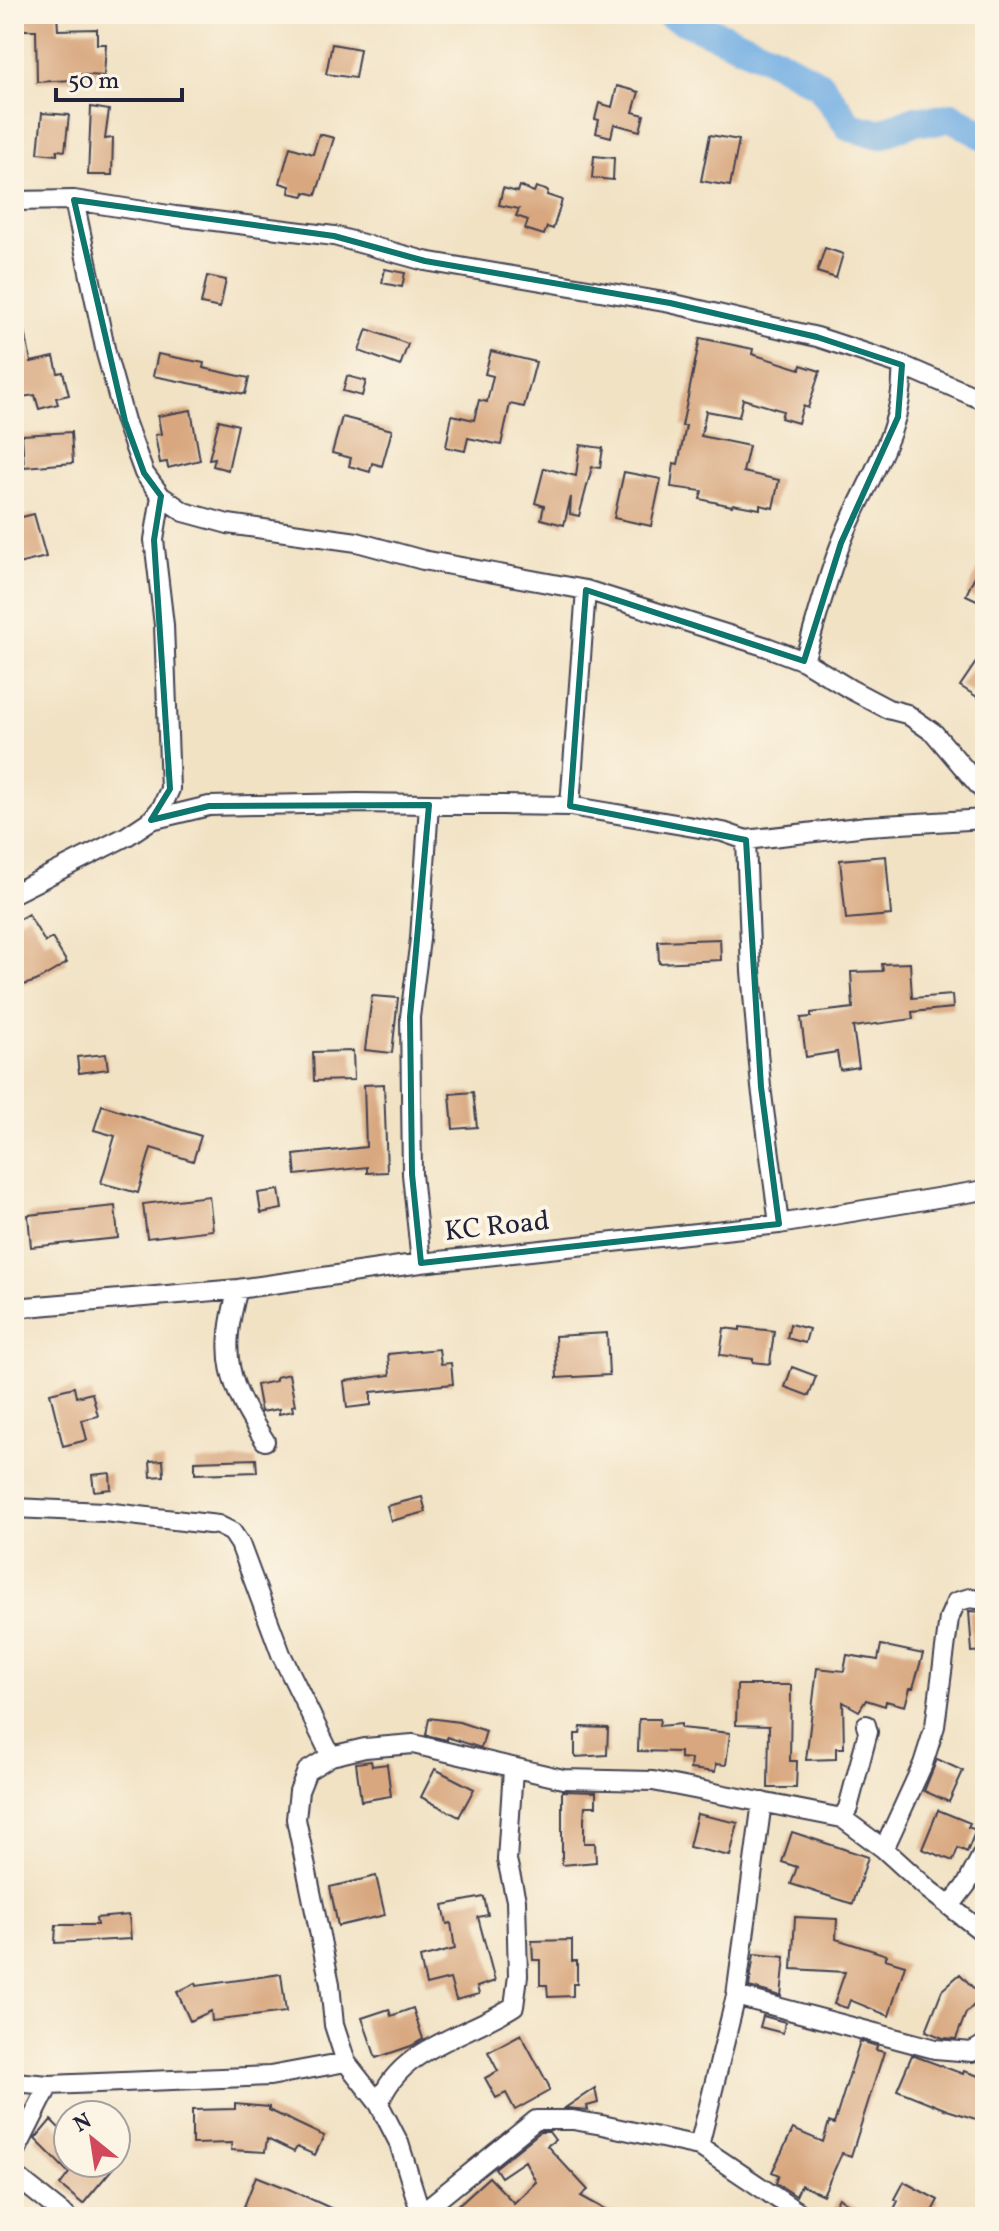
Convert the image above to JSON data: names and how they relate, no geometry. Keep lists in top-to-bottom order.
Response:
{
  "streets": {
    "street": ["KC Road"]
  },
  "scale_bar": "50 m",
  "north": "top left"
}
